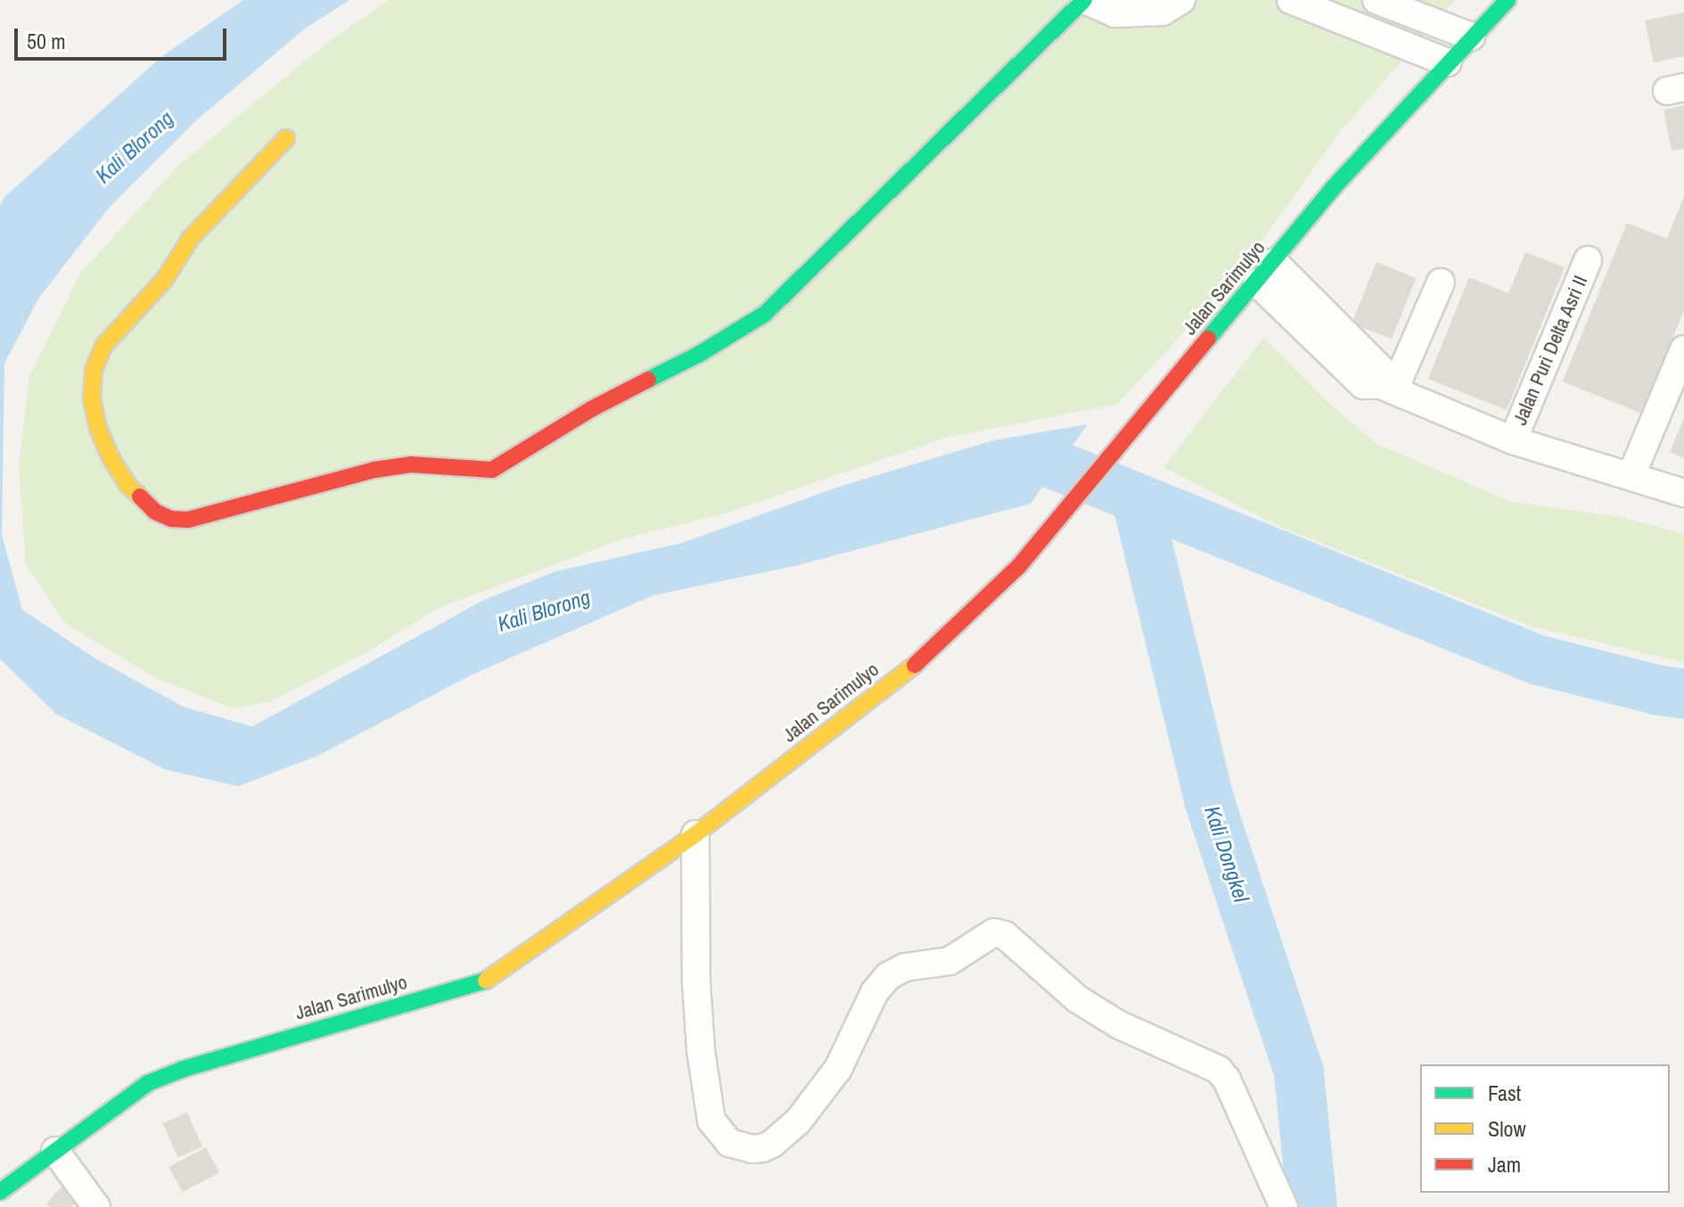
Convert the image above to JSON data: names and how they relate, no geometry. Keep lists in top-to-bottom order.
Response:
{
  "streets": {
    "street": ["Jalan Sarimulyo", "Jalan Puri Delta Asri II"]
  },
  "crossings": [
    ["Jalan Sarimulyo", "Jalan Puri Delta Asri II"]
  ],
  "water": ["Kali Blorong", "Kali Dongkel"],
  "legend": ["Fast", "Slow", "Jam"],
  "scale_bar": "50 m"
}
